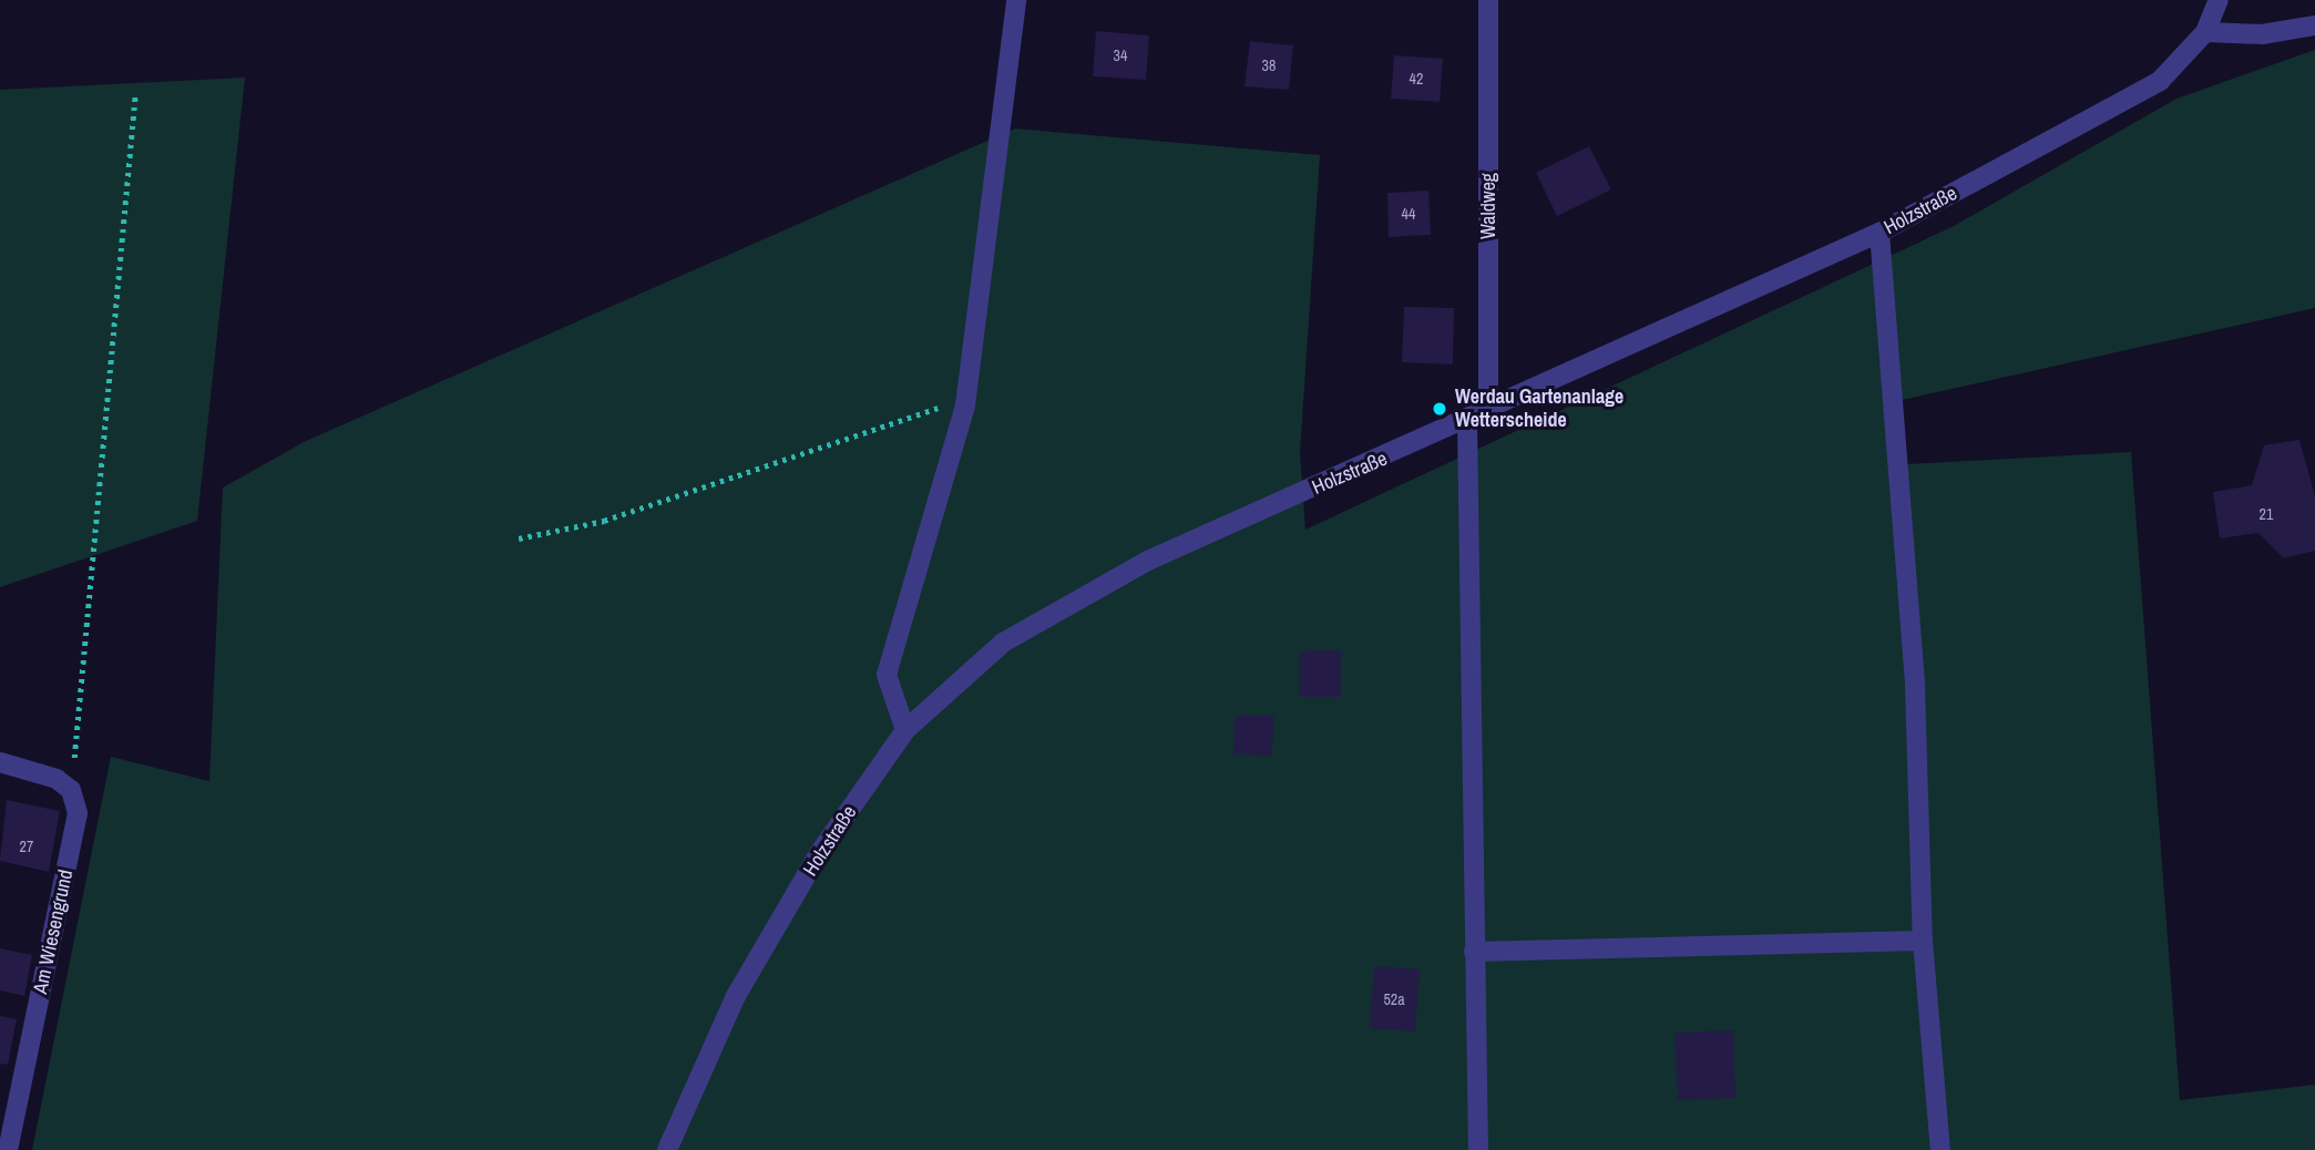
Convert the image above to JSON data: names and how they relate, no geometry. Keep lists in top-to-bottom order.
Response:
{
  "streets": {
    "street": ["Waldweg", "Holzstraße", "Am Wiesengrund"]
  },
  "crossings": [
    ["Waldweg", "Holzstraße"]
  ],
  "places": ["Werdau Gartenanlage Wetterscheide"],
  "house_numbers": [
    "34",
    "38",
    "42",
    "44",
    "21",
    "27",
    "52a"
  ]
}
